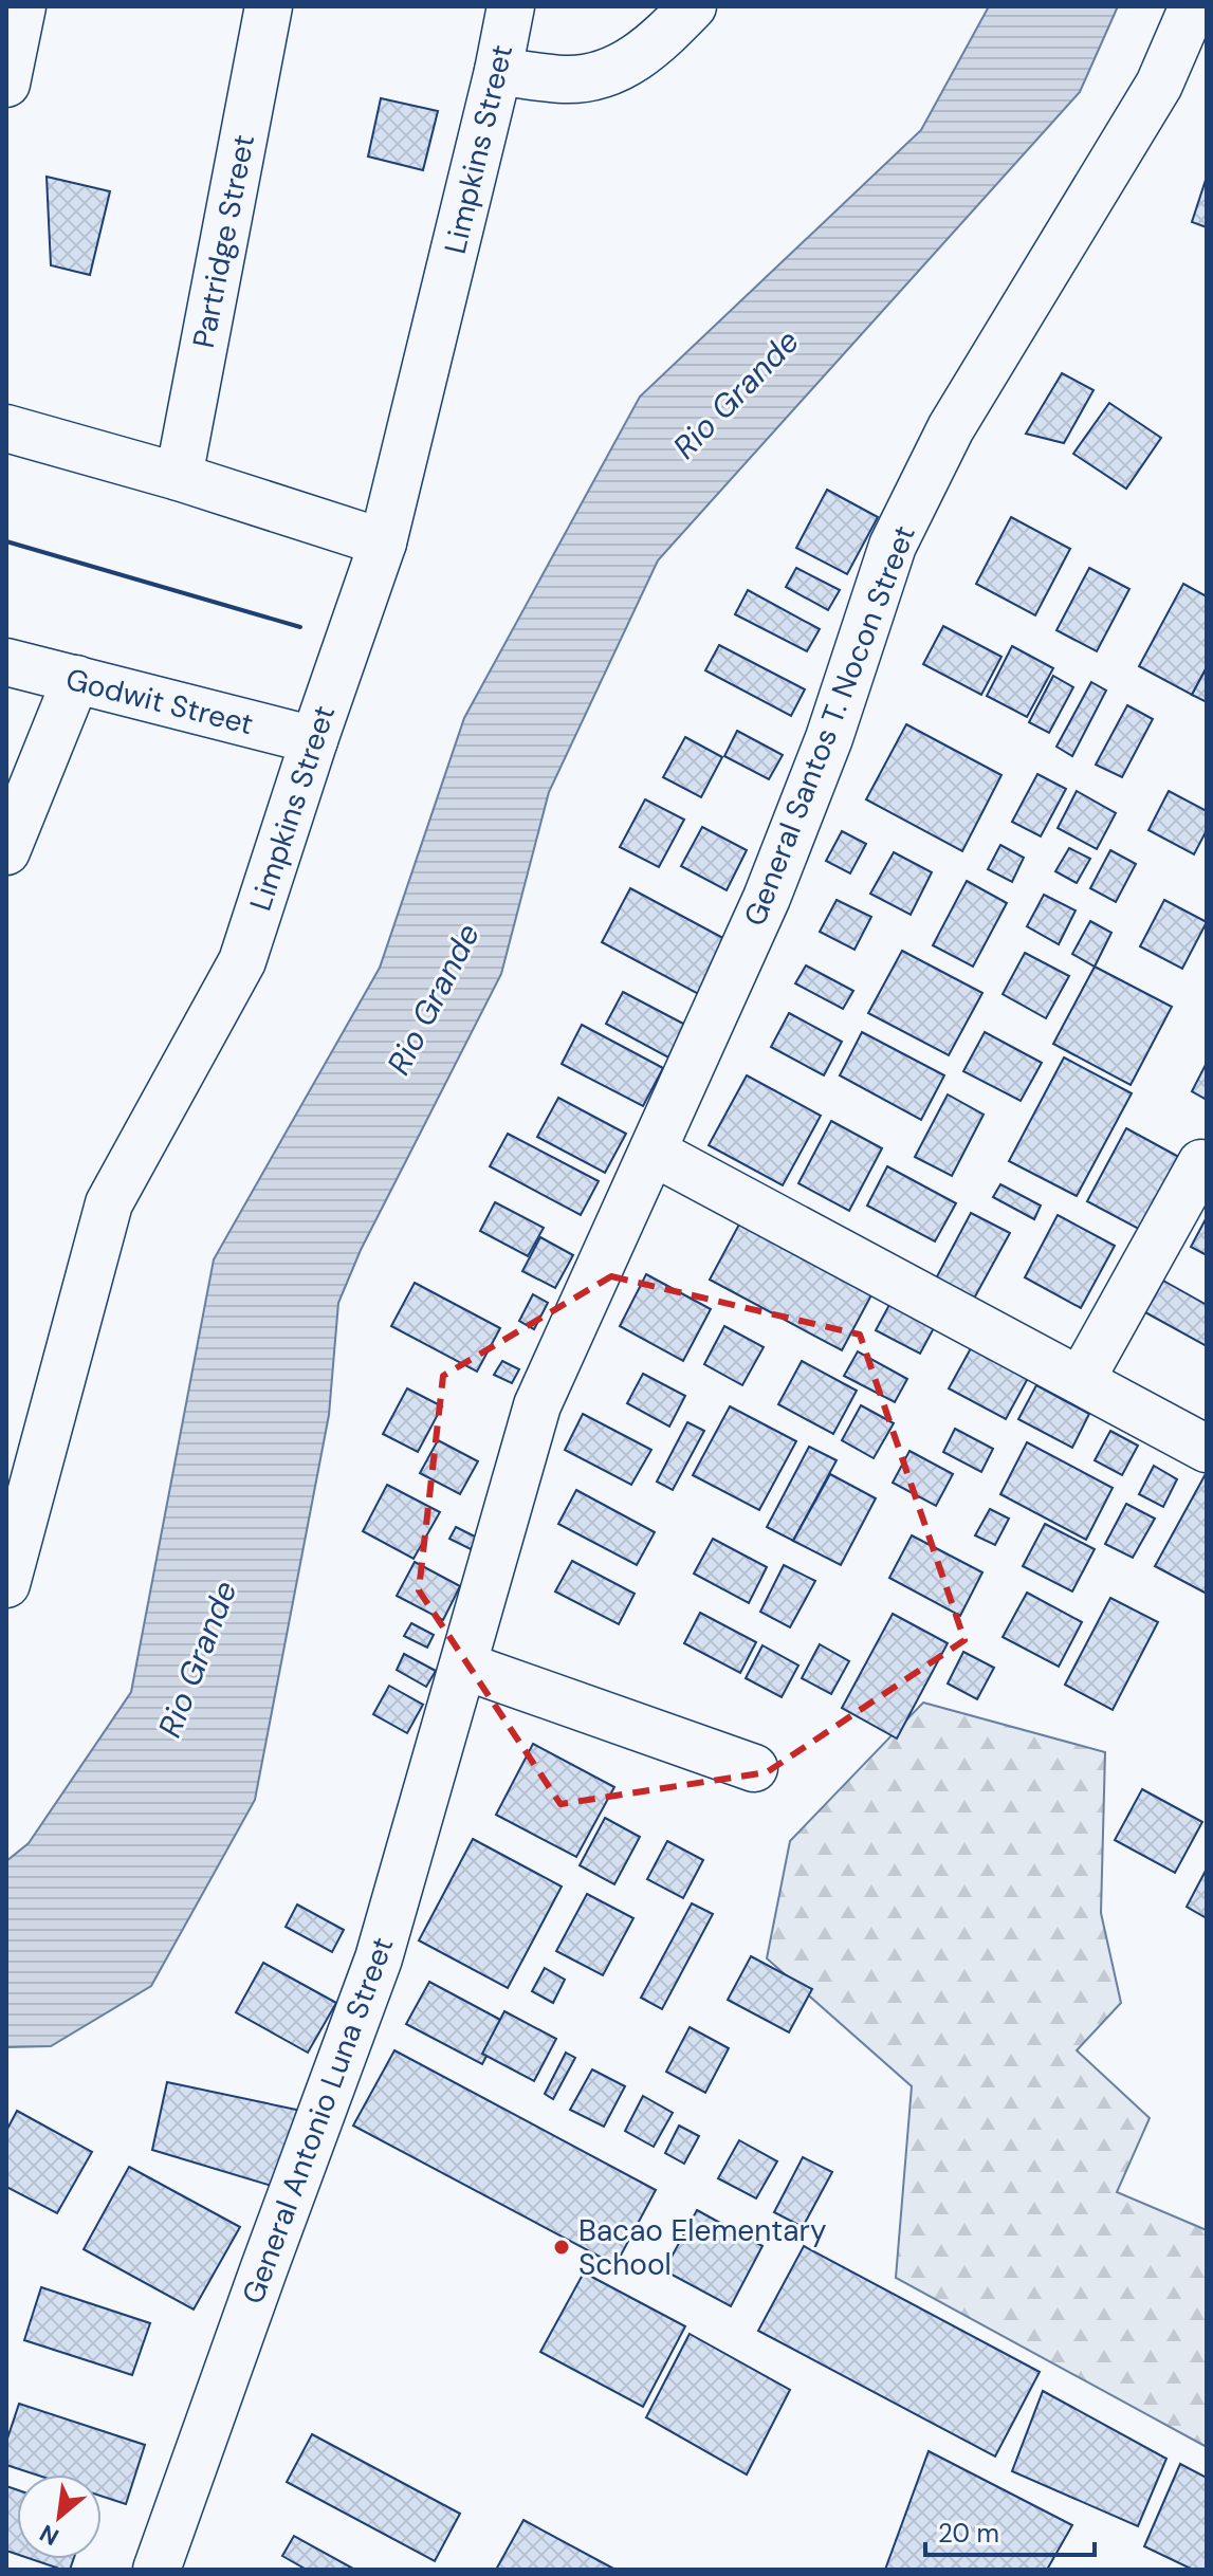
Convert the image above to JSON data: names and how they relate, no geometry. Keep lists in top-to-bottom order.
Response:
{
  "streets": {
    "street": [
      "Limpkins Street",
      "Partridge Street",
      "Godwit Street",
      "General Santos T. Nocon Street",
      "General Antonio Luna Street"
    ]
  },
  "crossings": [
    ["Limpkins Street", "Godwit Street"],
    ["General Santos T. Nocon Street", "General Antonio Luna Street"]
  ],
  "water": ["Rio Grande"],
  "places": ["Bacao Elementary School"],
  "scale_bar": "20 m",
  "north": "bottom left"
}
